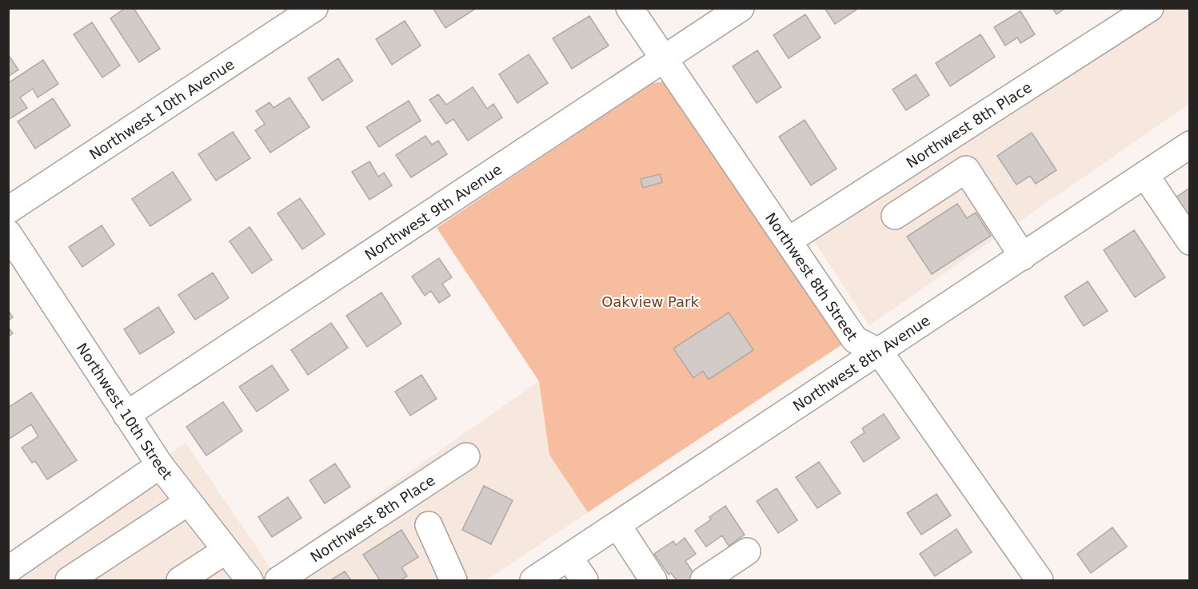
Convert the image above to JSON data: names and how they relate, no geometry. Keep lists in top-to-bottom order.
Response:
{
  "streets": {
    "street": [
      "Northwest 10th Avenue",
      "Northwest 8th Place",
      "Northwest 9th Avenue",
      "Northwest 8th Street",
      "Northwest 8th Avenue",
      "Northwest 10th Street"
    ]
  },
  "crossings": [
    ["Northwest 8th Place", "Northwest 8th Street"],
    ["Northwest 9th Avenue", "Northwest 8th Street"],
    ["Northwest 9th Avenue", "Northwest 10th Street"],
    ["Northwest 8th Street", "Northwest 8th Avenue"]
  ],
  "parks": ["Oakview Park"]
}
